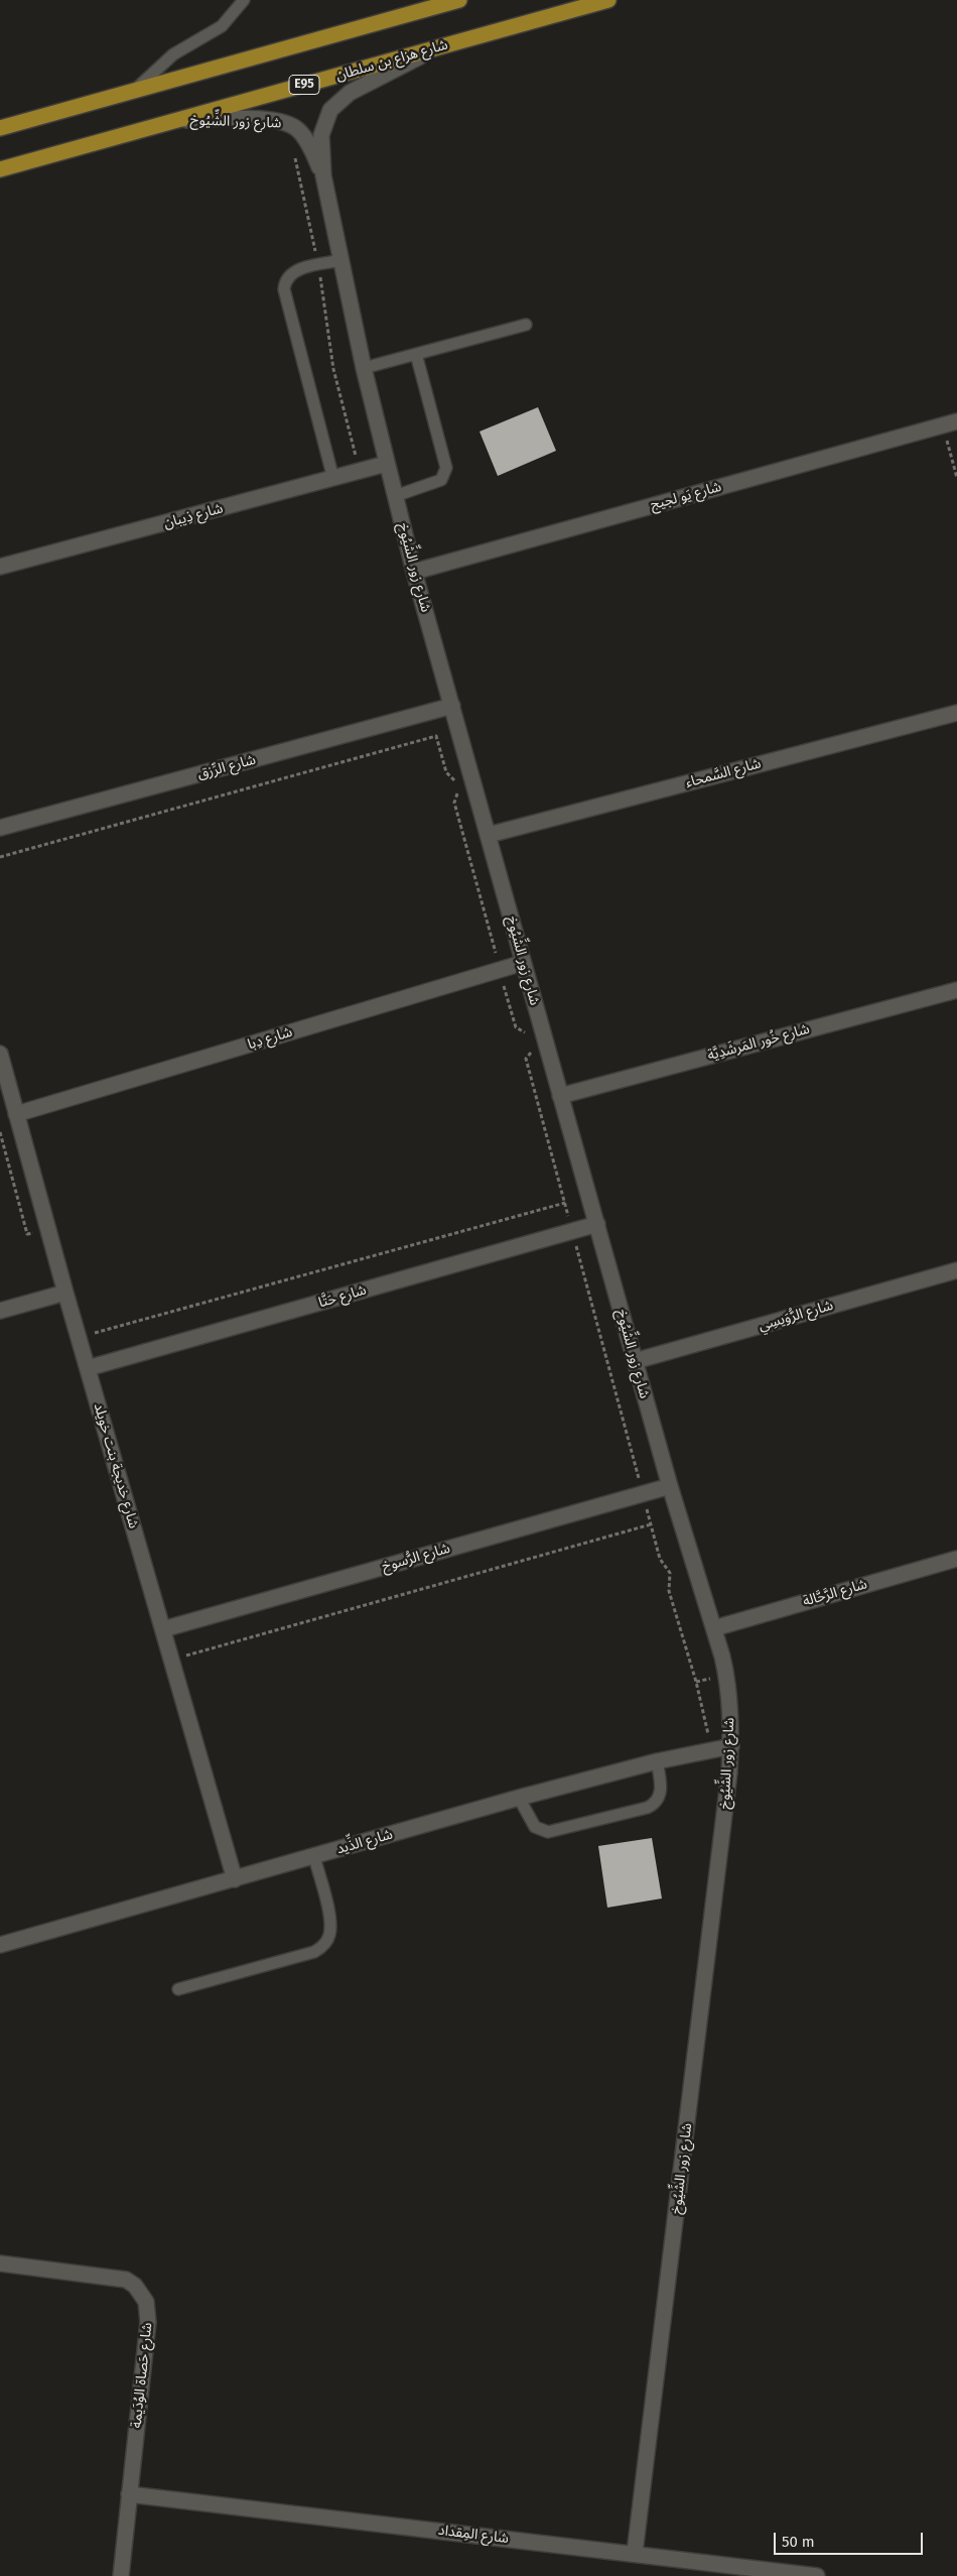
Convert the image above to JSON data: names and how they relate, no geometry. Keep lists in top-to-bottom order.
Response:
{
  "streets": {
    "main road": ["شارع هزاع بن سلطان", "E95"],
    "street": [
      "شارع زور الشِّيُوخ",
      "شارع يَو لجيج",
      "شارع ذِيبان",
      "شارع الرِّزق",
      "شارع السَّمحاء",
      "شارع دِبا",
      "شارع خُور المَرشَدِيَّة",
      "شارع حَتَّا",
      "شارع الرُّوَيسِي",
      "شارع خديجة بنت خويلد",
      "شارع الرُّسوخ",
      "شارع الرَّحَّالة",
      "شارع الذِّيد",
      "شارع حَصاة الوُدَيمة",
      "شارع المِقداد"
    ]
  },
  "crossings": [
    ["شارع هزاع بن سلطان", "شارع زور الشِّيُوخ"],
    ["شارع زور الشِّيُوخ", "شارع يَو لجيج"],
    ["شارع زور الشِّيُوخ", "شارع ذِيبان"],
    ["شارع زور الشِّيُوخ", "شارع الرِّزق"],
    ["شارع زور الشِّيُوخ", "شارع السَّمحاء"],
    ["شارع زور الشِّيُوخ", "شارع دِبا"],
    ["شارع زور الشِّيُوخ", "شارع خُور المَرشَدِيَّة"],
    ["شارع زور الشِّيُوخ", "شارع حَتَّا"],
    ["شارع زور الشِّيُوخ", "شارع الرُّوَيسِي"],
    ["شارع زور الشِّيُوخ", "شارع الرُّسوخ"],
    ["شارع زور الشِّيُوخ", "شارع الرَّحَّالة"],
    ["شارع زور الشِّيُوخ", "شارع الذِّيد"],
    ["شارع زور الشِّيُوخ", "شارع المِقداد"],
    ["شارع دِبا", "شارع خديجة بنت خويلد"],
    ["شارع حَتَّا", "شارع خديجة بنت خويلد"],
    ["شارع خديجة بنت خويلد", "شارع الرُّسوخ"],
    ["شارع خديجة بنت خويلد", "شارع الذِّيد"],
    ["شارع حَصاة الوُدَيمة", "شارع المِقداد"]
  ],
  "scale_bar": "50 m"
}
